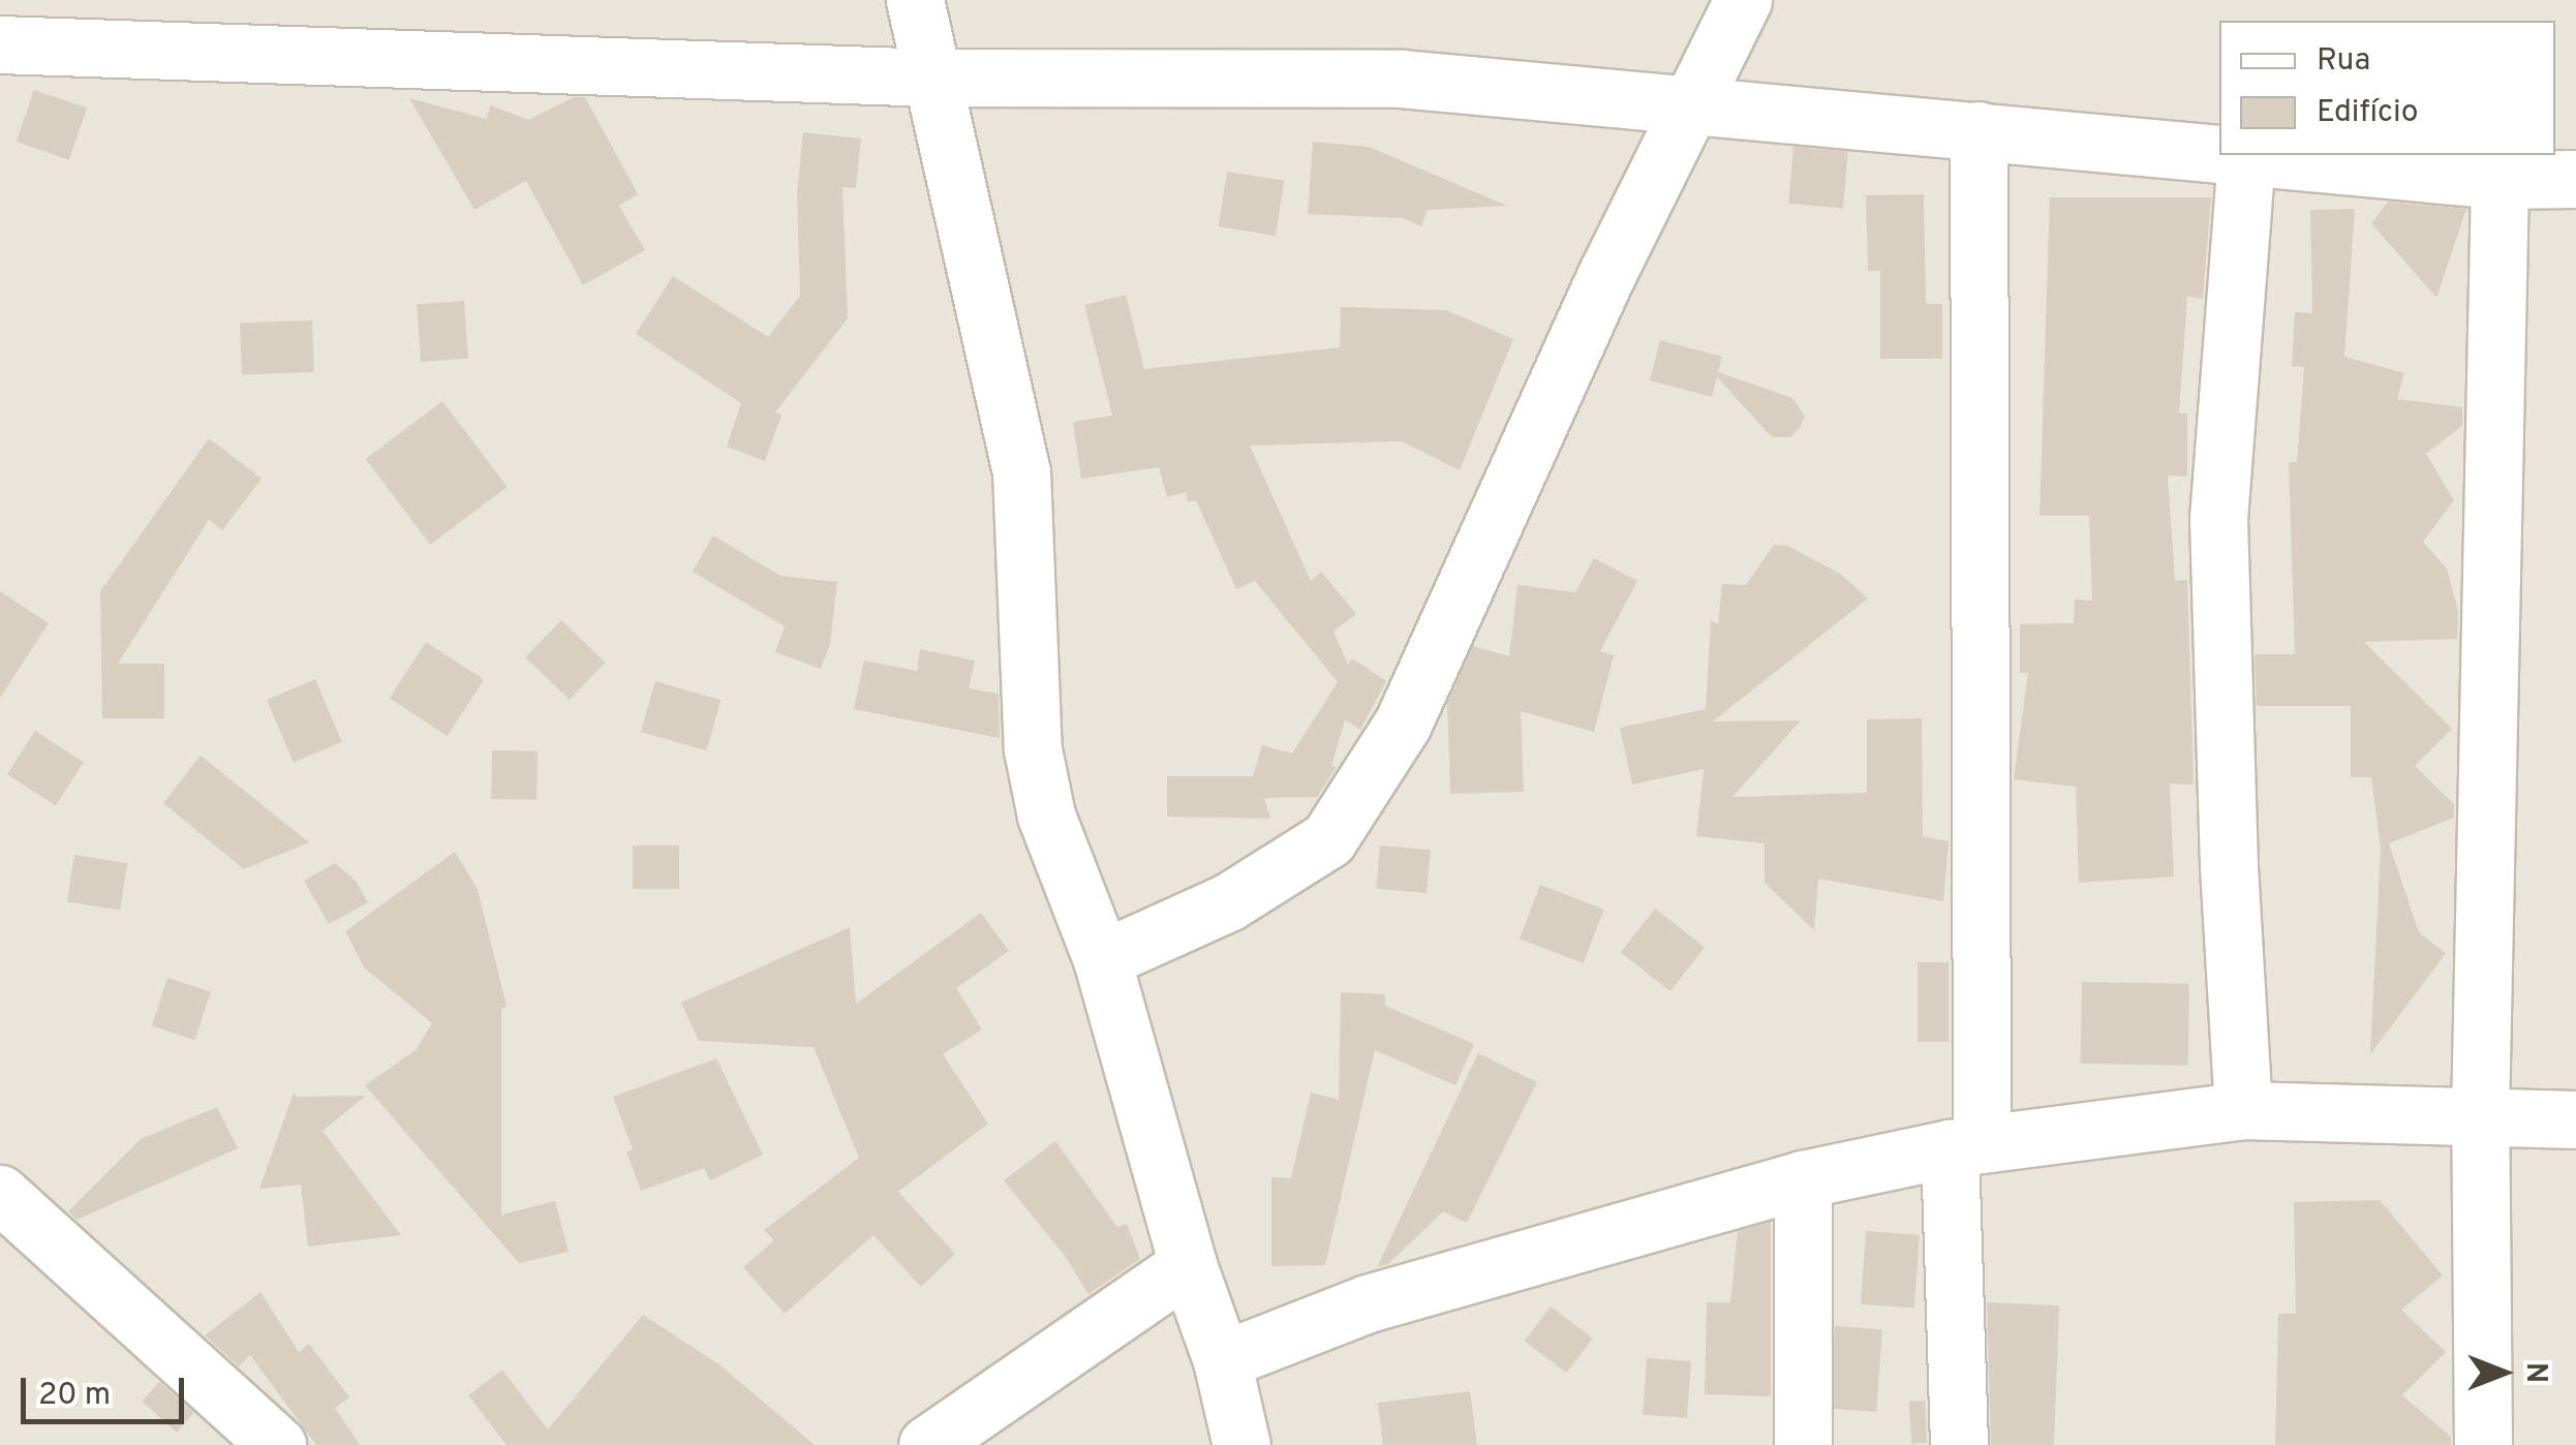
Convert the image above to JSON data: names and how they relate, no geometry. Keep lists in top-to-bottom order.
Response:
{
  "legend": ["Rua", "Edifício"],
  "scale_bar": "20 m",
  "north": "right"
}
